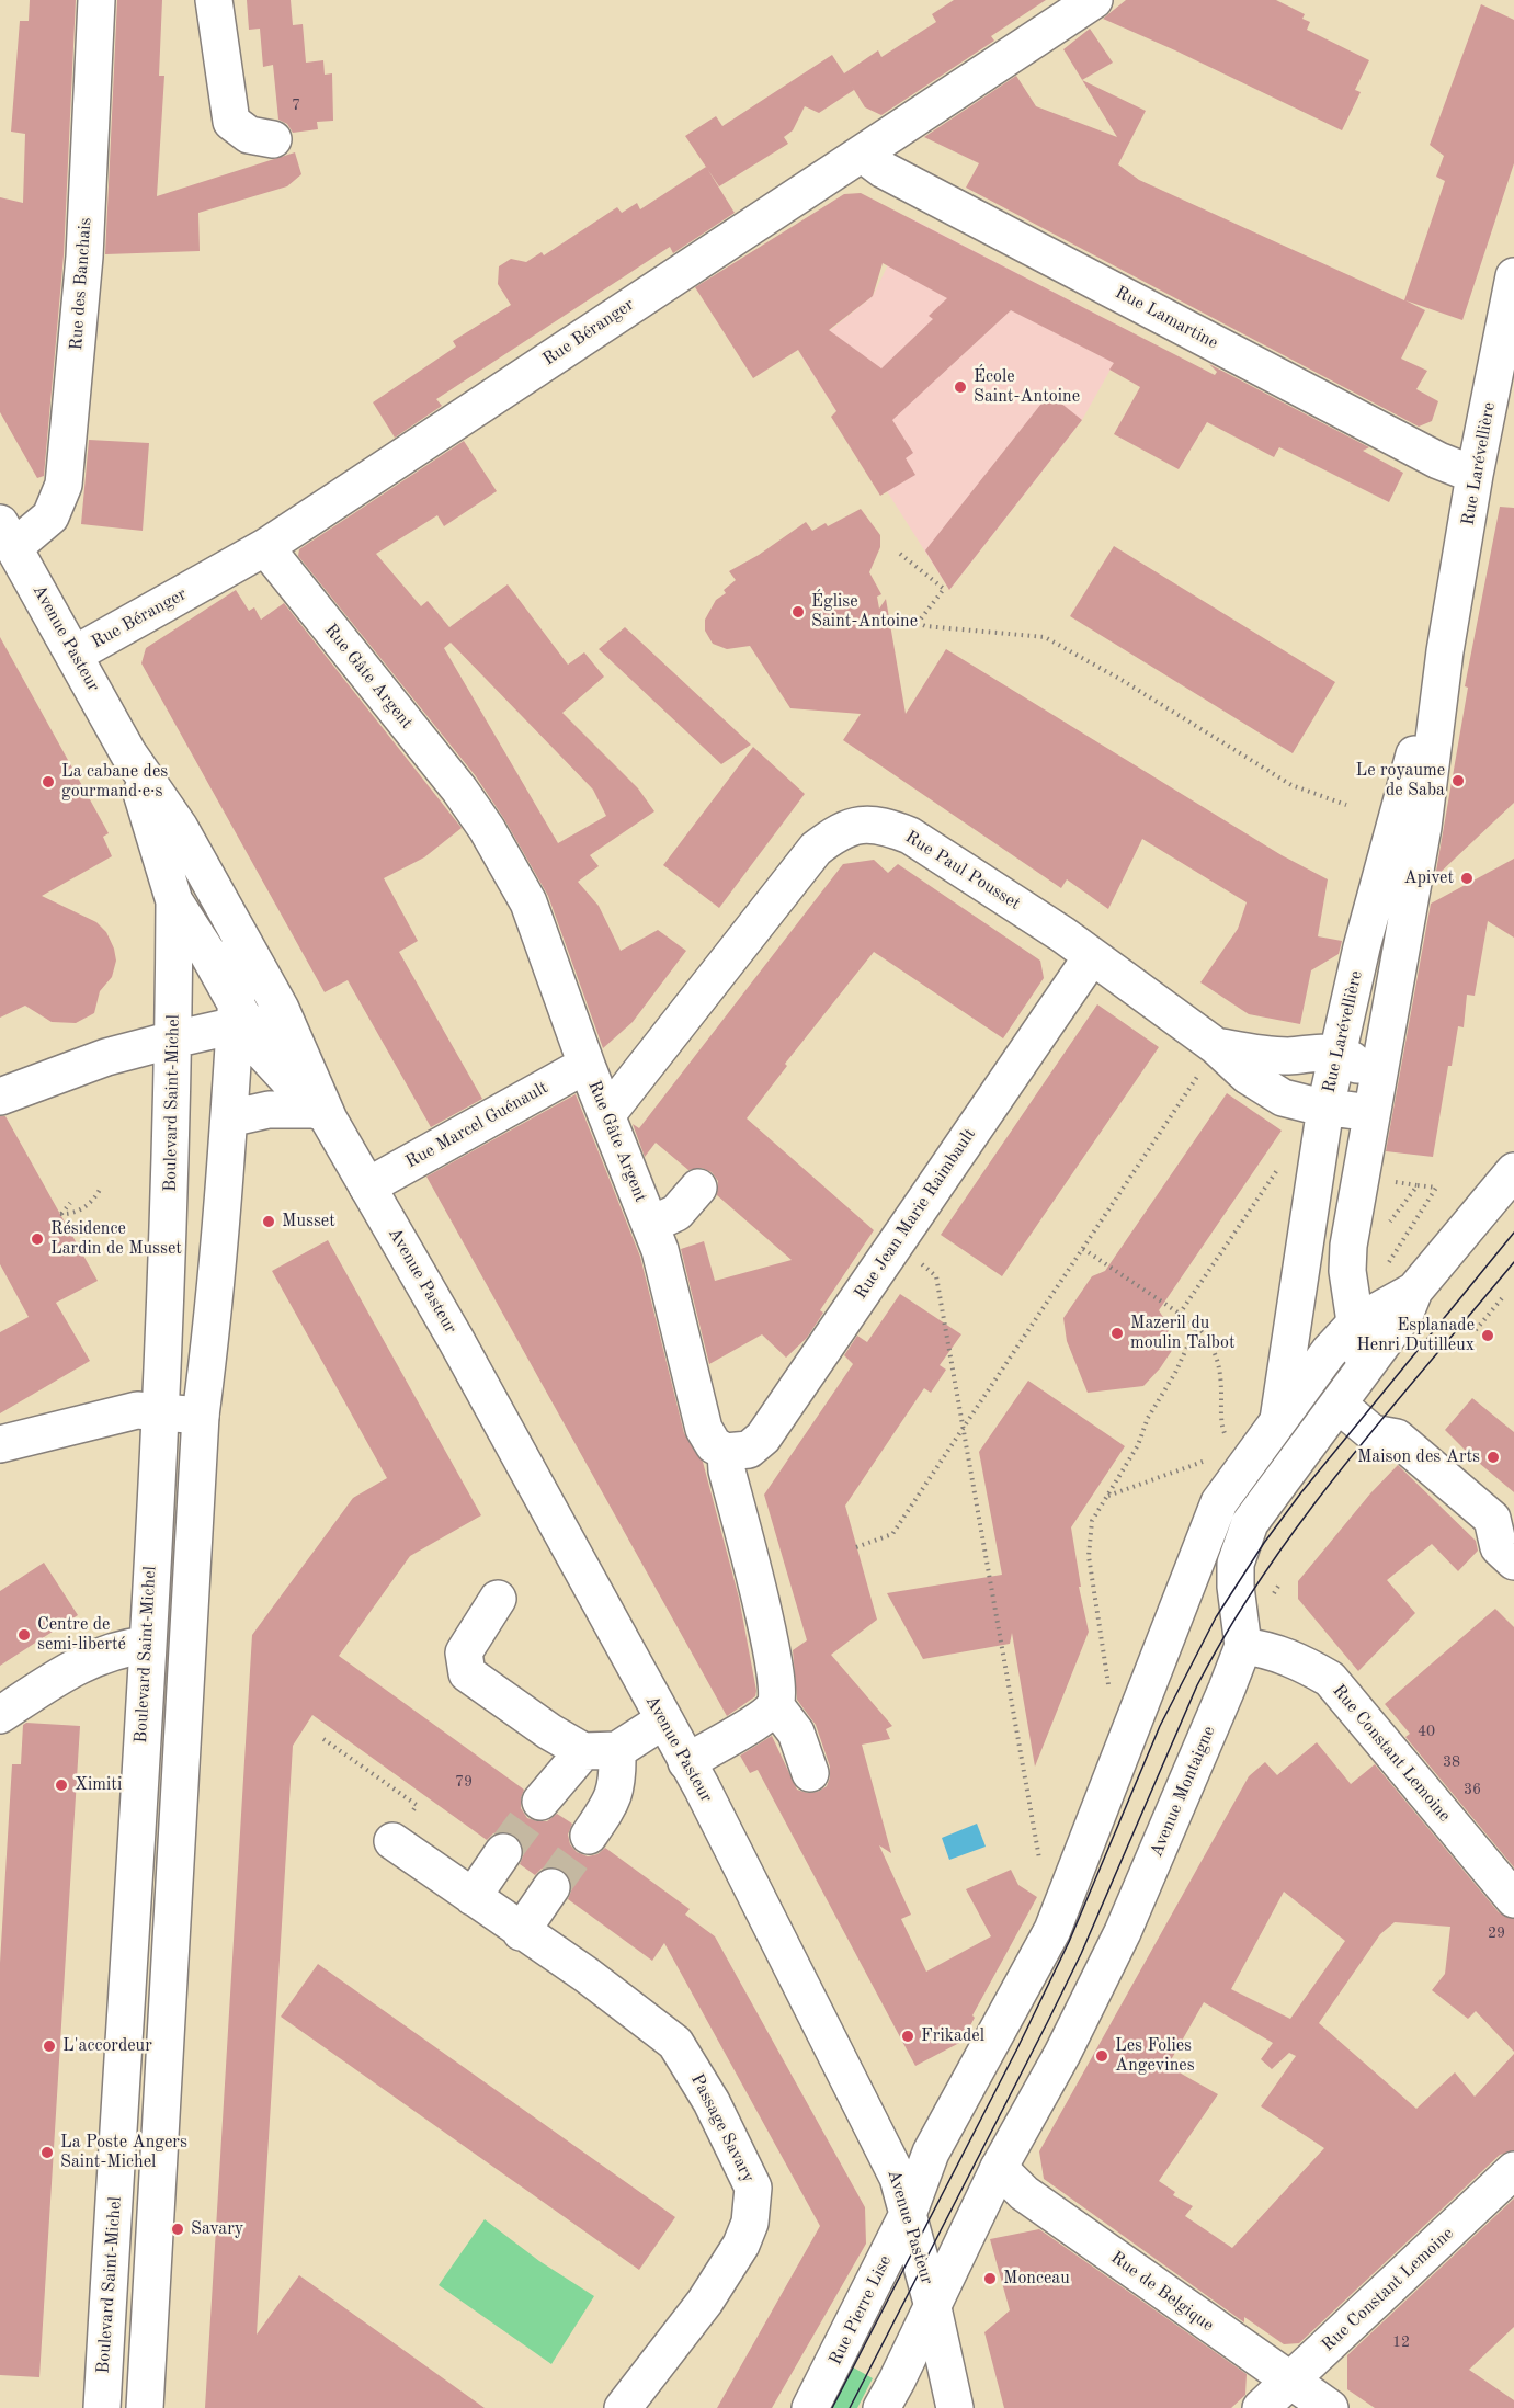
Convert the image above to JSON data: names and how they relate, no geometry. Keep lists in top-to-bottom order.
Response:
{
  "streets": {
    "street": [
      "Rue des Banchais",
      "Rue Lamartine",
      "Rue Béranger",
      "Rue Larévellière",
      "Avenue Pasteur",
      "Rue Gâte Argent",
      "Rue Paul Pousset",
      "Boulevard Saint-Michel",
      "Rue Marcel Guénault",
      "Rue Jean Marie Raimbault",
      "Rue Constant Lemoine",
      "Avenue Montaigne",
      "Passage Savary",
      "Rue de Belgique",
      "Rue Pierre Lise"
    ]
  },
  "crossings": [
    ["Rue des Banchais", "Avenue Pasteur"],
    ["Rue Lamartine", "Rue Béranger"],
    ["Rue Lamartine", "Rue Larévellière"],
    ["Rue Béranger", "Avenue Pasteur"],
    ["Rue Béranger", "Rue Gâte Argent"],
    ["Rue Larévellière", "Rue Paul Pousset"],
    ["Avenue Pasteur", "Boulevard Saint-Michel"],
    ["Avenue Pasteur", "Rue Marcel Guénault"],
    ["Avenue Pasteur", "Avenue Montaigne"],
    ["Avenue Pasteur", "Rue Pierre Lise"],
    ["Rue Gâte Argent", "Rue Paul Pousset"],
    ["Rue Gâte Argent", "Rue Marcel Guénault"],
    ["Rue Gâte Argent", "Rue Jean Marie Raimbault"],
    ["Rue Paul Pousset", "Rue Jean Marie Raimbault"],
    ["Rue Constant Lemoine", "Avenue Montaigne"],
    ["Rue Constant Lemoine", "Rue de Belgique"],
    ["Avenue Montaigne", "Rue de Belgique"]
  ],
  "places": [
    "École Saint-Antoine",
    "Église Saint-Antoine",
    "Le royaume de Saba",
    "La cabane des gourmand·e·s",
    "Apivet",
    "Musset",
    "Résidence Lardin de Musset",
    "Mazeril du moulin Talbot",
    "Esplanade Henri Dutilleux",
    "Maison des Arts",
    "Centre de semi-liberté",
    "Ximiti",
    "Frikadel",
    "L'accordeur",
    "Les Folies Angevines",
    "La Poste Angers Saint-Michel",
    "Savary",
    "Monceau"
  ],
  "house_numbers": [
    "7",
    "40",
    "38",
    "79",
    "36",
    "29",
    "12"
  ]
}
